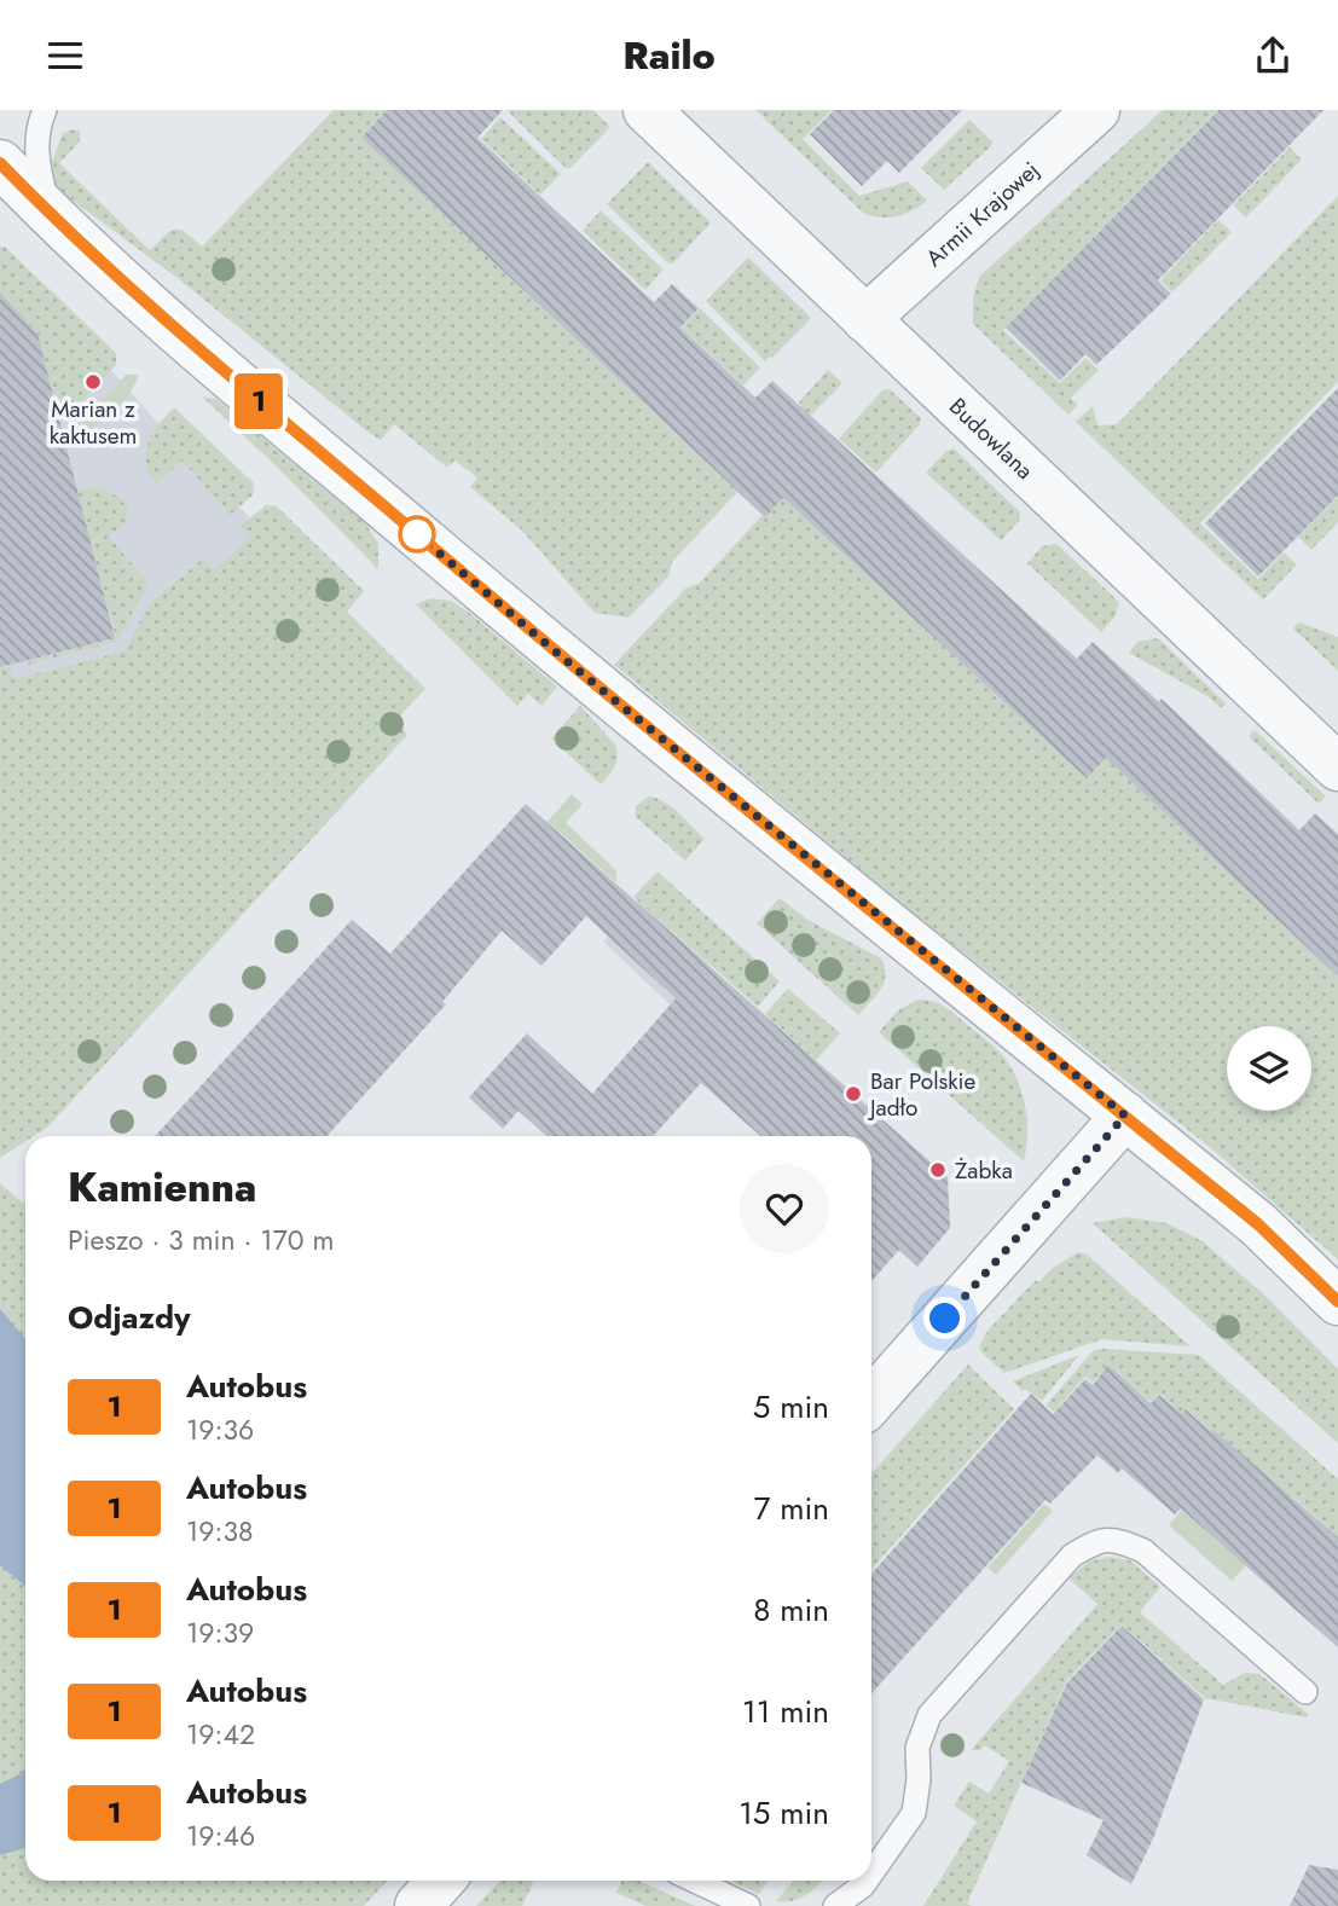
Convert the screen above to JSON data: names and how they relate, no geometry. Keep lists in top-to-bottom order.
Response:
{
  "streets": {
    "street": ["Armii Krajowej", "Budowlana"]
  },
  "crossings": [
    ["Armii Krajowej", "Budowlana"]
  ],
  "places": ["Marian z kaktusem", "Bar Polskie Jadło", "Żabka"],
  "lines": ["bus line 1"],
  "page": {
    "header": "Railo",
    "on_map": "1",
    "heading": [
      ["Kamienna", "Pieszo · 3 min · 170 m"],
      "Odjazdy"
    ],
    "list": [
      {
        "mark": "1",
        "name": "Autobus",
        "note": "19:36",
        "value": "5 min"
      },
      {
        "mark": "1",
        "name": "Autobus",
        "note": "19:38",
        "value": "7 min"
      },
      {
        "mark": "1",
        "name": "Autobus",
        "note": "19:39",
        "value": "8 min"
      },
      {
        "mark": "1",
        "name": "Autobus",
        "note": "19:42",
        "value": "11 min"
      },
      {
        "mark": "1",
        "name": "Autobus",
        "note": "19:46",
        "value": "15 min"
      }
    ]
  }
}
